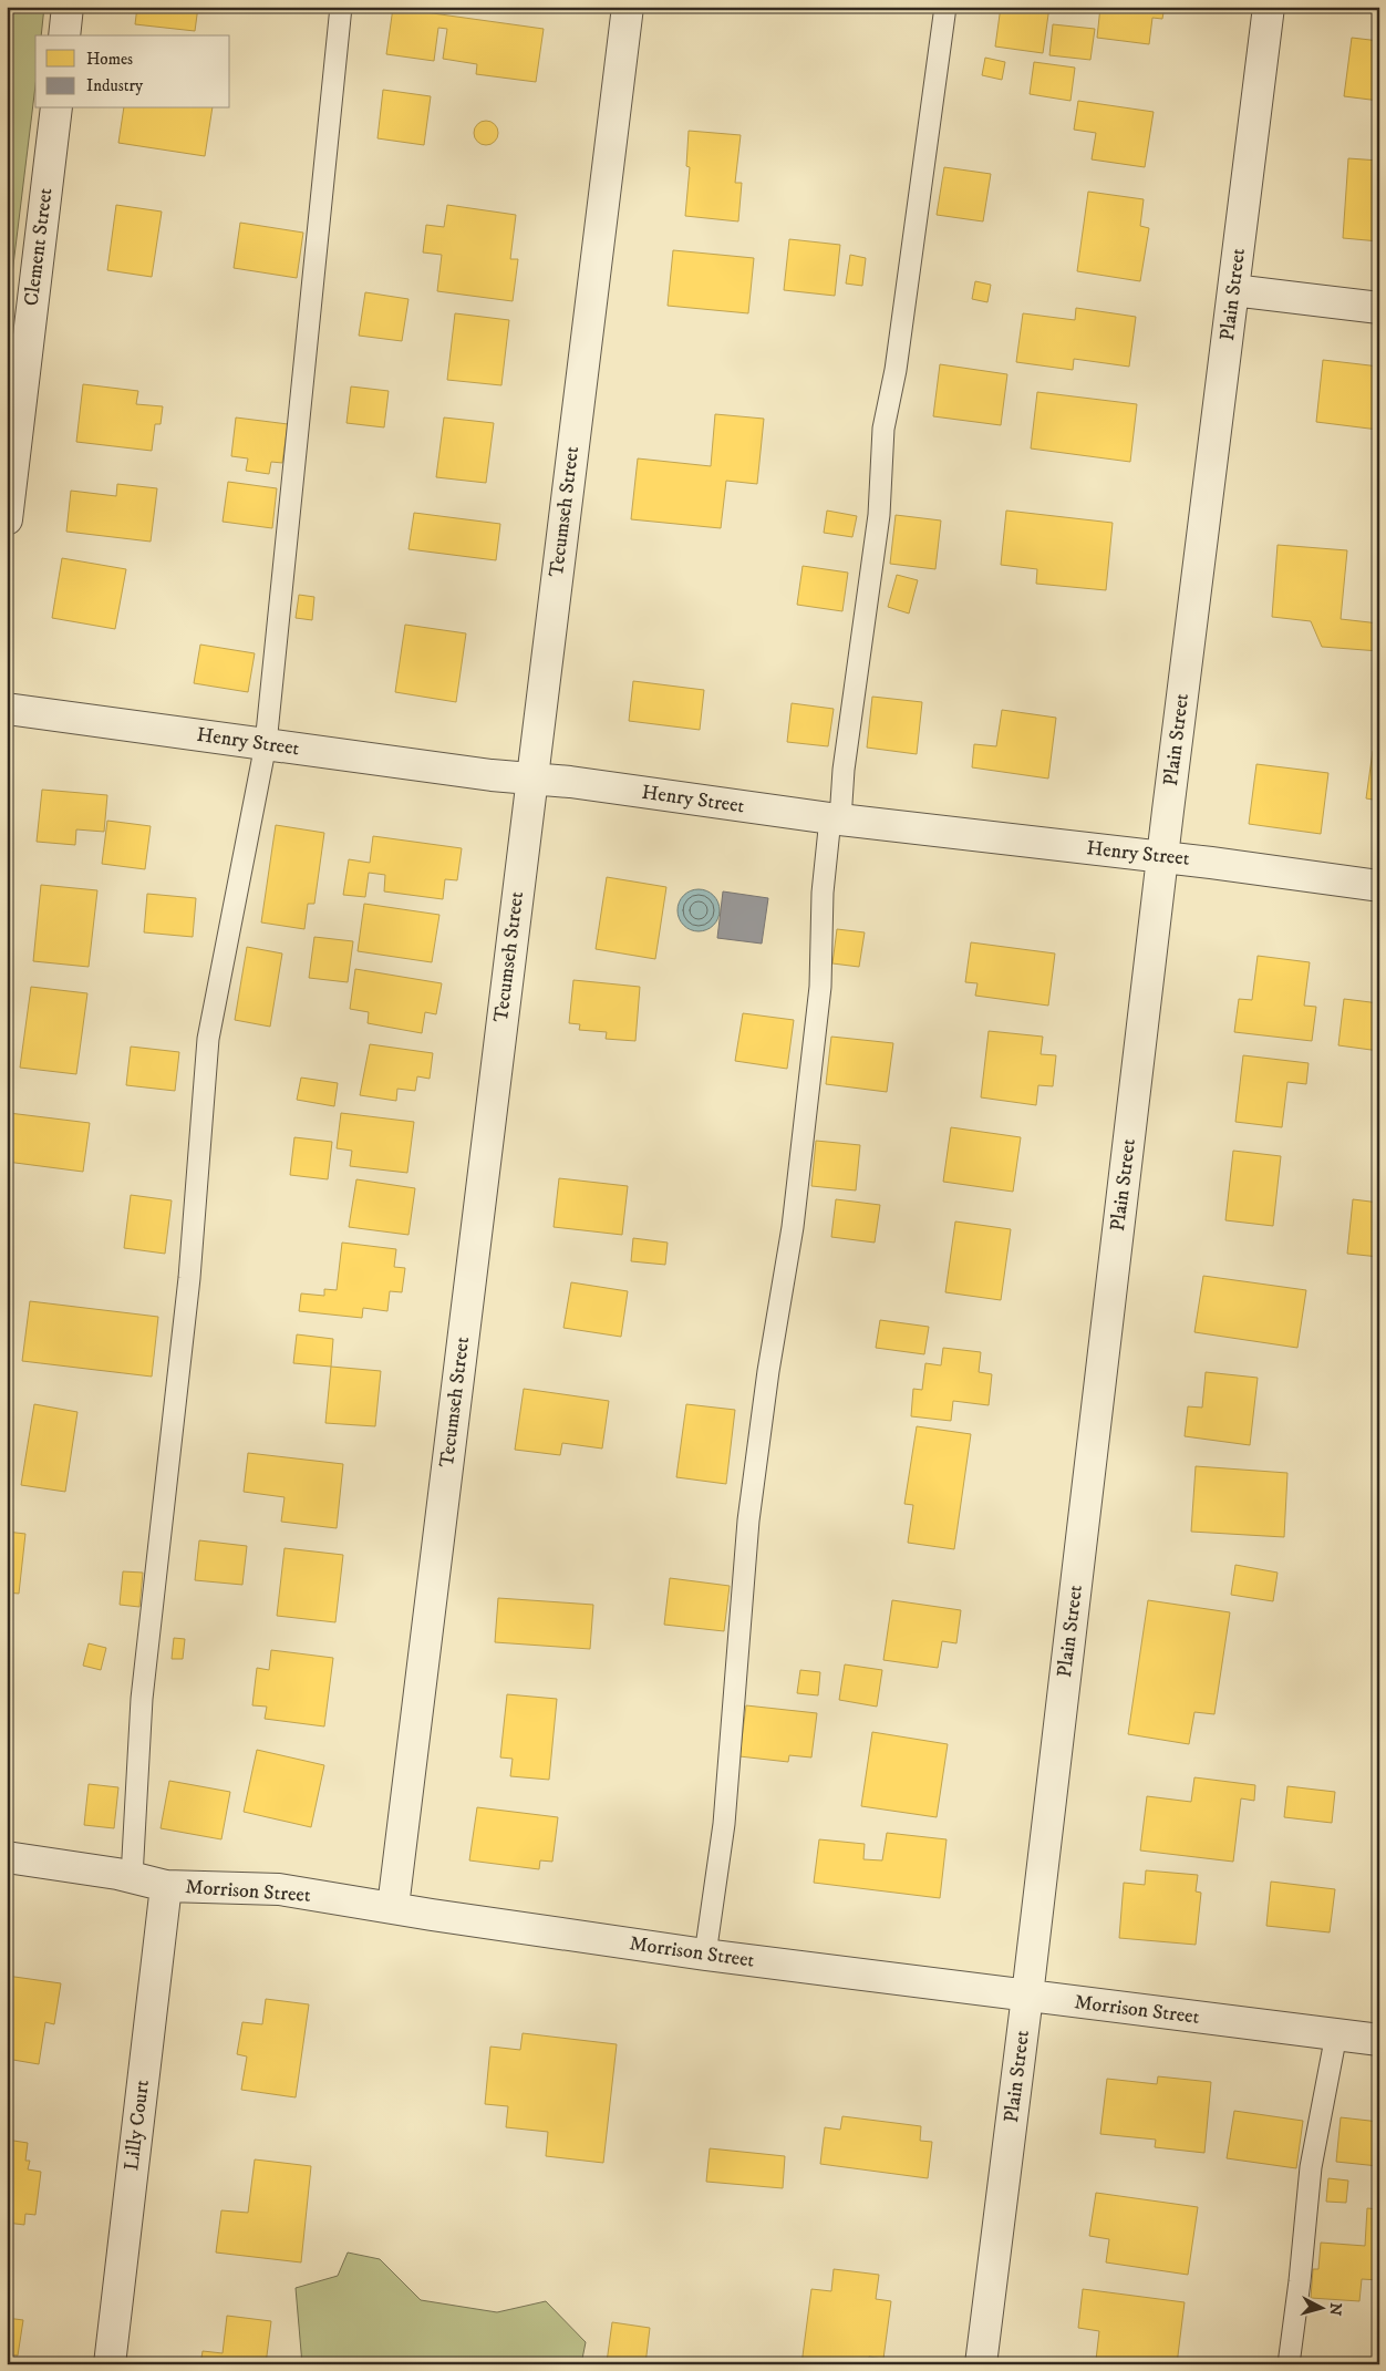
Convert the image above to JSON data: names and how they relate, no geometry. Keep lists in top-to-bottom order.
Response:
{
  "streets": {
    "street": [
      "Clement Street",
      "Plain Street",
      "Tecumseh Street",
      "Henry Street",
      "Morrison Street",
      "Lilly Court"
    ]
  },
  "crossings": [
    ["Plain Street", "Henry Street"],
    ["Plain Street", "Morrison Street"],
    ["Tecumseh Street", "Henry Street"],
    ["Tecumseh Street", "Morrison Street"],
    ["Morrison Street", "Lilly Court"]
  ],
  "legend": ["Homes", "Industry"],
  "north": "right"
}
